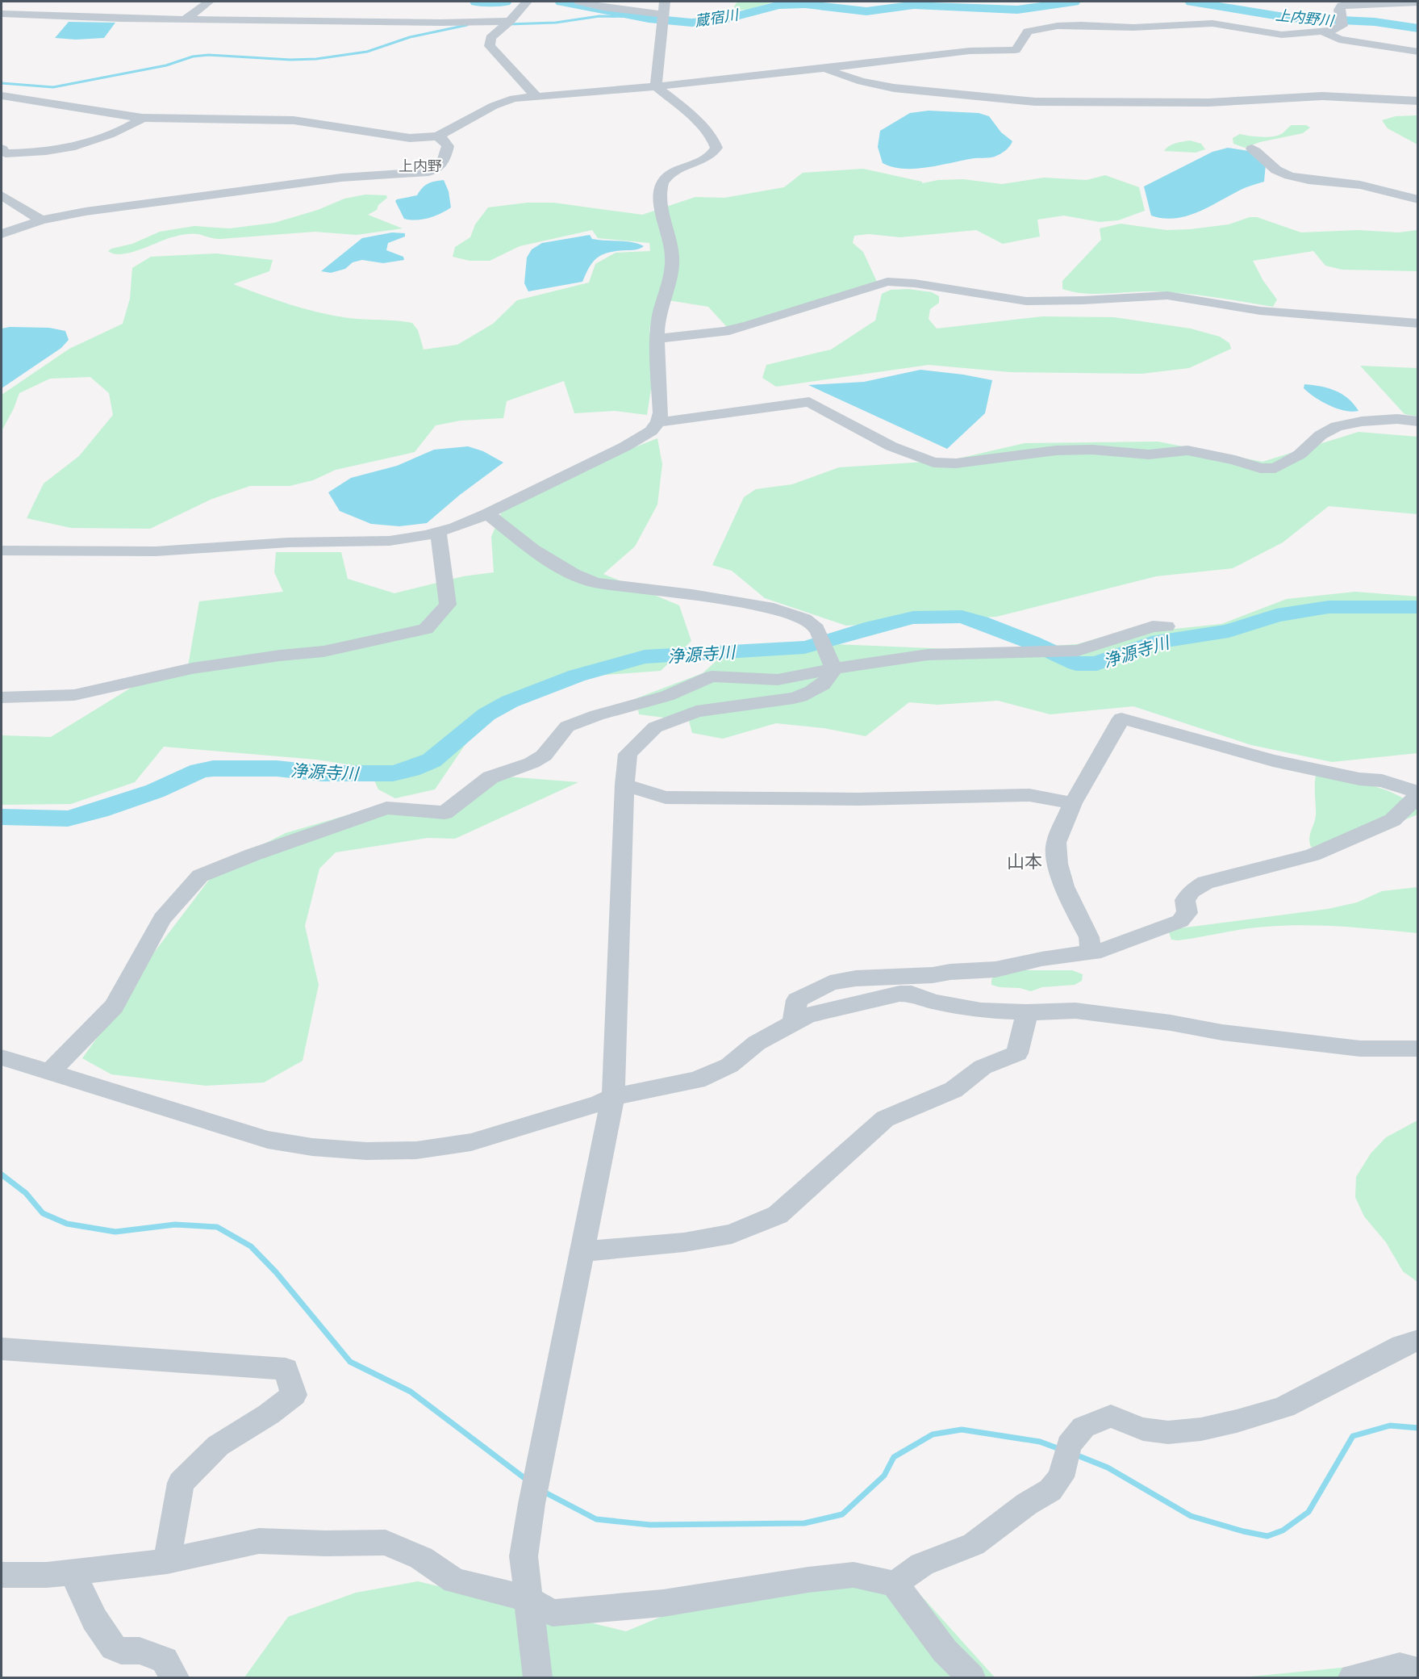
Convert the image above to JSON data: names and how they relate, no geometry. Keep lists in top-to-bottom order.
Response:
{
  "districts": ["上内野", "山本"],
  "water": ["蔵宿川", "上内野川", "浄源寺川"]
}
